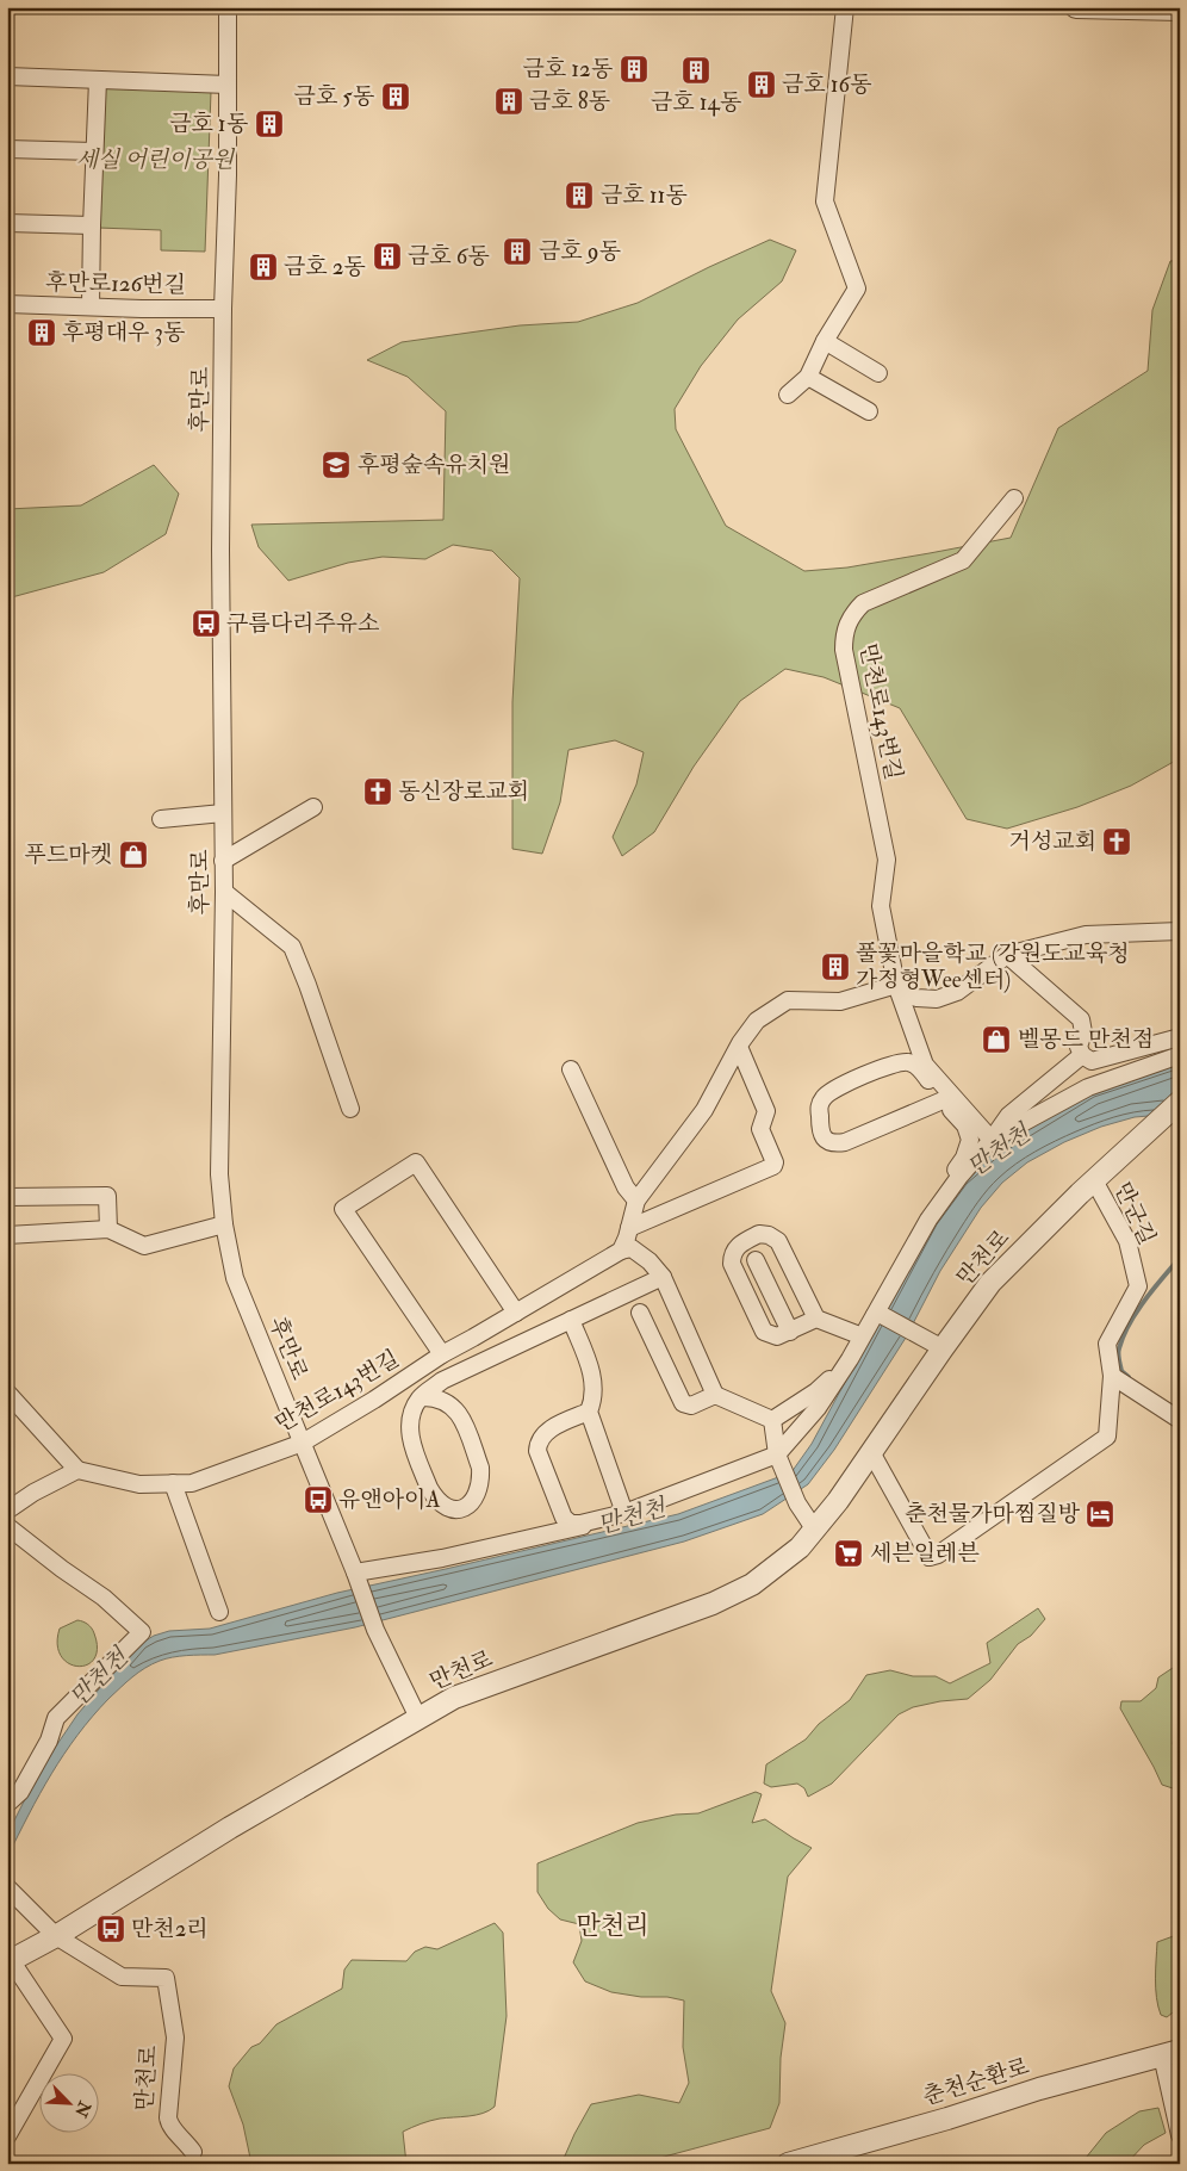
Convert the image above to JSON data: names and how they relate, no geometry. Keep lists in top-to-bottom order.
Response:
{
  "streets": {
    "street": [
      "후만로126번길",
      "후만로",
      "만천로143번길",
      "만군길",
      "만천로",
      "춘천순환로"
    ]
  },
  "crossings": [
    ["후만로126번길", "후만로"],
    ["후만로", "만천로143번길"],
    ["후만로", "만천로"],
    ["만군길", "만천로"]
  ],
  "districts": ["만천리"],
  "water": ["만천천"],
  "parks": ["세실 어린이공원"],
  "places": {
    "building": [
      "금호 12동",
      "금호 14동",
      "금호 16동",
      "금호 5동",
      "금호 8동",
      "금호 1동",
      "금호 11동",
      "금호 9동",
      "금호 6동",
      "금호 2동",
      "후평대우 3동",
      "풀꽃마을학교 (강원도교육청 가정형Wee센터)"
    ],
    "school or university": ["후평숲속유치원"],
    "bus stop": ["구름다리주유소", "유앤아이A", "만천2리"],
    "church": ["동신장로교회", "거성교회"],
    "shop": ["푸드마켓", "벨몽드 만천점"],
    "hotel": ["춘천물가마찜질방"],
    "supermarket": ["세븐일레븐"]
  },
  "north": "bottom right"
}
